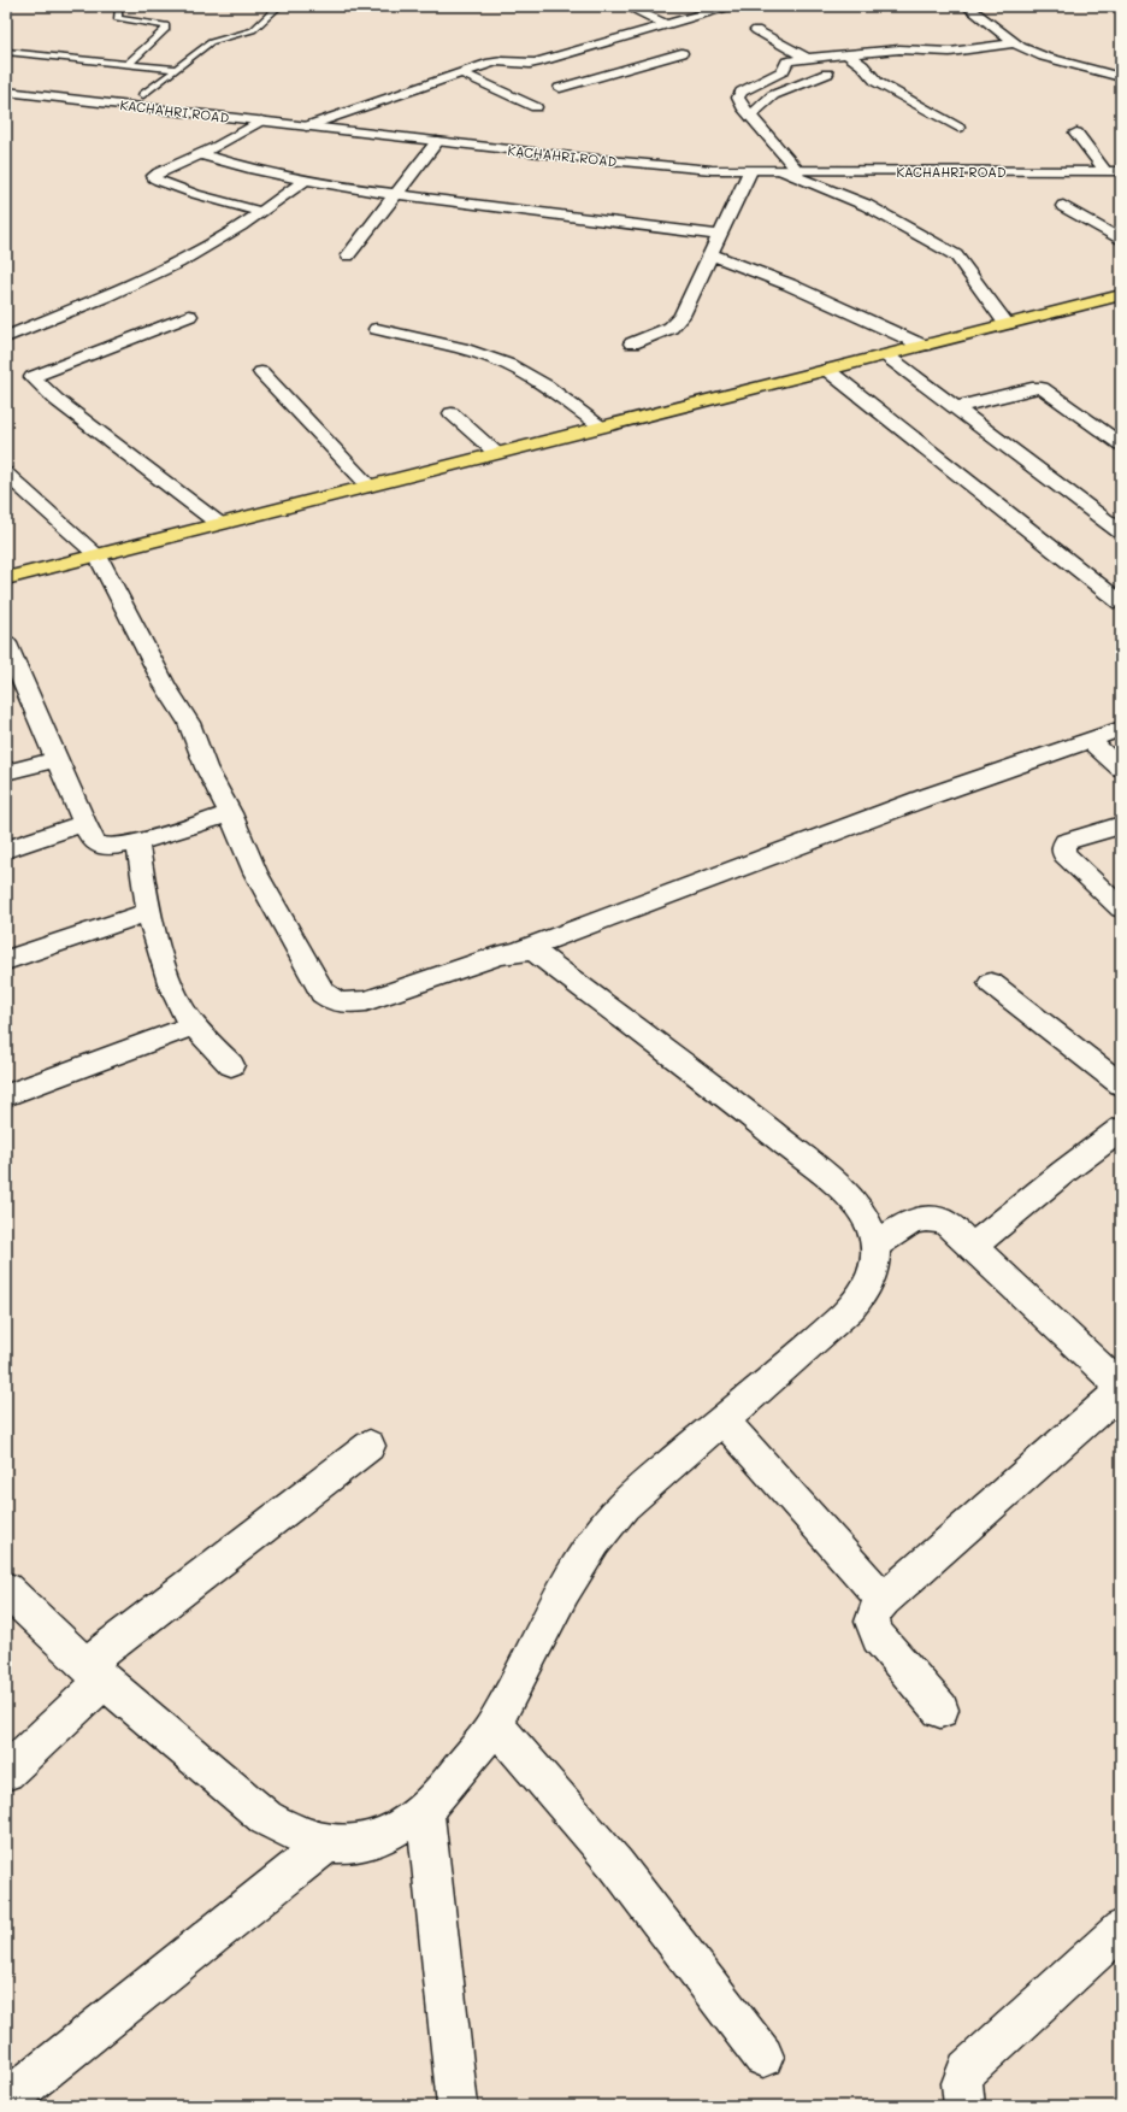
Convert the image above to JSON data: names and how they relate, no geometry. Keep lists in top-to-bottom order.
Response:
{
  "streets": {
    "street": ["KACHAHRI ROAD"]
  }
}
